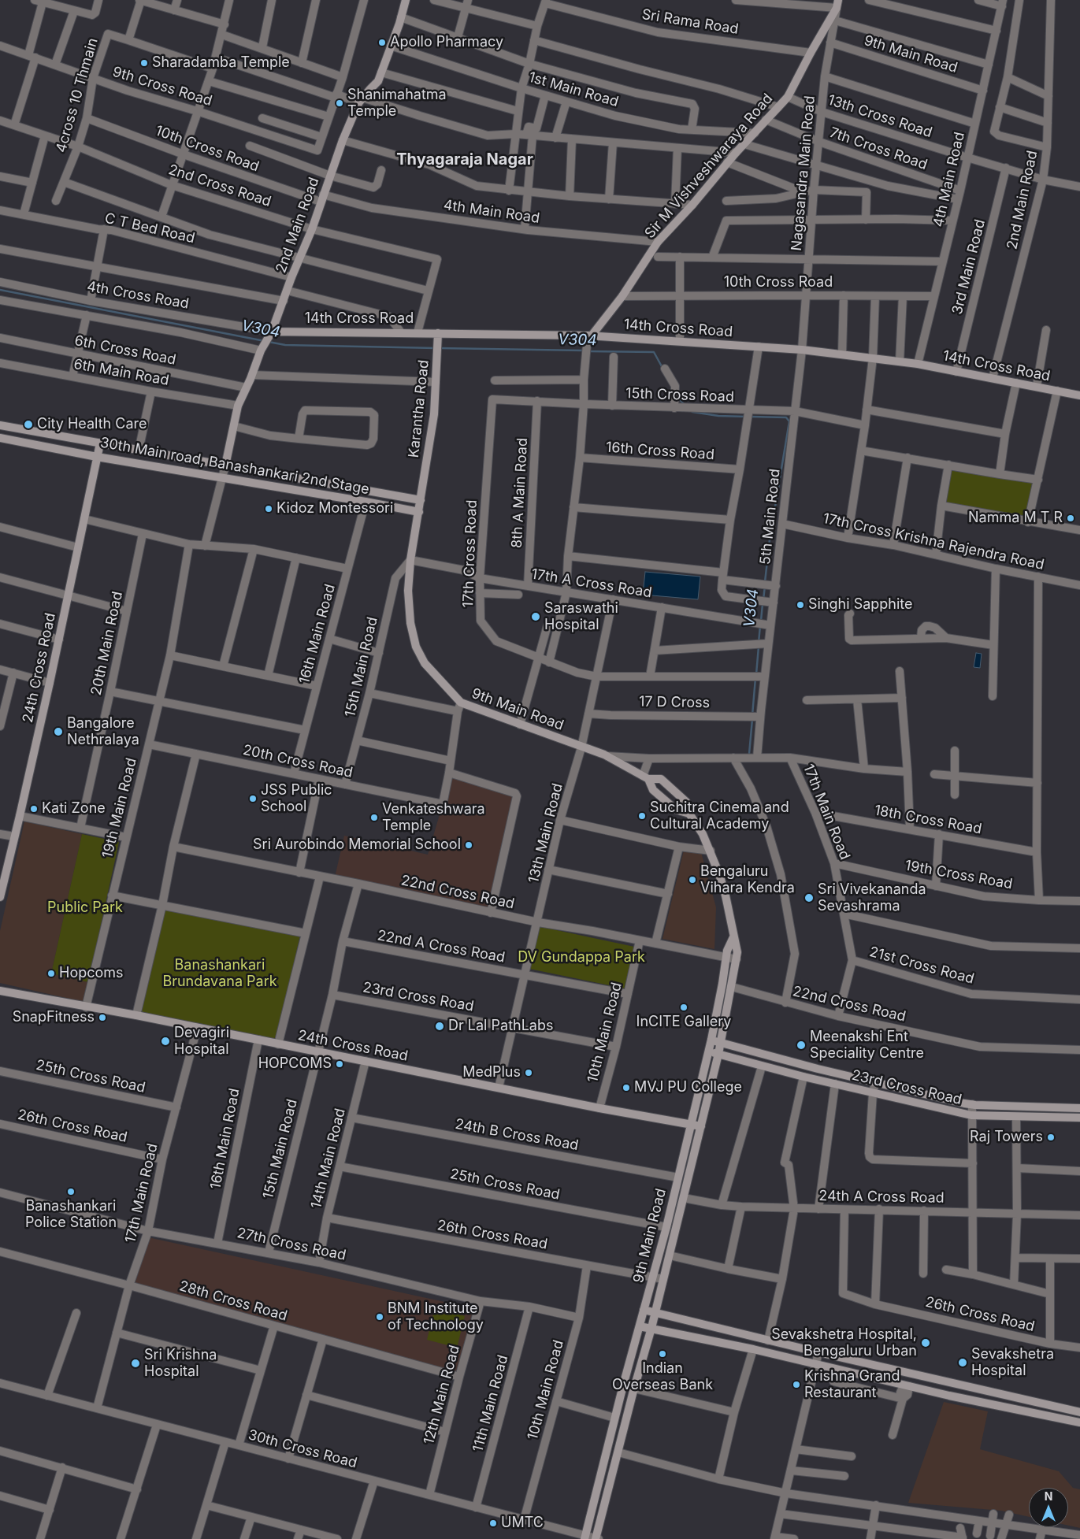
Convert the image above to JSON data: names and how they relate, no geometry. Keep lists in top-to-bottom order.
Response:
{
  "streets": {
    "main road": [
      "9th Main Road",
      "Sir M Vishveshwaraya Road",
      "2nd Main Road",
      "14th Cross Road",
      "Karantha Road",
      "30th Main road, Banashankari 2nd Stage",
      "24th Cross Road",
      "23rd Cross Road"
    ],
    "street": [
      "Sri Rama Road",
      "9th Cross Road",
      "1st Main Road",
      "4cross 10 Thmain",
      "13th Cross Road",
      "10th Cross Road",
      "7th Cross Road",
      "Nagasandra Main Road",
      "4th Main Road",
      "2nd Cross Road",
      "C T Bed Road",
      "3rd Main Road",
      "4th Cross Road",
      "6th Cross Road",
      "6th Main Road",
      "15th Cross Road",
      "16th Cross Road",
      "8th A Main Road",
      "5th Main Road",
      "17th Cross Krishna Rajendra Road",
      "17th Cross Road",
      "17th A Cross Road",
      "16th Main Road",
      "20th Main Road",
      "15th Main Road",
      "17 D Cross",
      "20th Cross Road",
      "19th Main Road",
      "17th Main Road",
      "18th Cross Road",
      "13th Main Road",
      "19th Cross Road",
      "22nd Cross Road",
      "22nd A Cross Road",
      "21st Cross Road",
      "10th Main Road",
      "25th Cross Road",
      "26th Cross Road",
      "24th B Cross Road",
      "14th Main Road",
      "24th A Cross Road",
      "27th Cross Road",
      "28th Cross Road",
      "12th Main Road",
      "11th Main Road",
      "30th Cross Road"
    ]
  },
  "crossings": [
    ["Sri Rama Road", "Sir M Vishveshwaraya Road"],
    ["9th Main Road", "Nagasandra Main Road"],
    ["9th Main Road", "4th Main Road"],
    ["9th Main Road", "Karantha Road"],
    ["9th Main Road", "30th Main road, Banashankari 2nd Stage"],
    ["9th Main Road", "17th A Cross Road"],
    ["9th Main Road", "15th Main Road"],
    ["9th Main Road", "24th Cross Road"],
    ["9th Main Road", "13th Main Road"],
    ["9th Main Road", "22nd Cross Road"],
    ["9th Main Road", "23rd Cross Road"],
    ["9th Main Road", "25th Cross Road"],
    ["9th Main Road", "26th Cross Road"],
    ["9th Main Road", "24th B Cross Road"],
    ["9th Main Road", "24th A Cross Road"],
    ["9th Main Road", "30th Cross Road"],
    ["9th Cross Road", "4cross 10 Thmain"],
    ["1st Main Road", "Sir M Vishveshwaraya Road"],
    ["1st Main Road", "2nd Main Road"],
    ["4cross 10 Thmain", "10th Cross Road"],
    ["4cross 10 Thmain", "2nd Cross Road"],
    ["13th Cross Road", "Sir M Vishveshwaraya Road"],
    ["13th Cross Road", "Nagasandra Main Road"],
    ["13th Cross Road", "4th Main Road"],
    ["13th Cross Road", "2nd Main Road"],
    ["13th Cross Road", "3rd Main Road"],
    ["10th Cross Road", "Sir M Vishveshwaraya Road"],
    ["10th Cross Road", "Nagasandra Main Road"],
    ["10th Cross Road", "4th Main Road"],
    ["10th Cross Road", "2nd Main Road"],
    ["7th Cross Road", "Sir M Vishveshwaraya Road"],
    ["7th Cross Road", "Nagasandra Main Road"],
    ["7th Cross Road", "4th Main Road"],
    ["Sir M Vishveshwaraya Road", "Nagasandra Main Road"],
    ["Sir M Vishveshwaraya Road", "4th Main Road"],
    ["Sir M Vishveshwaraya Road", "14th Cross Road"],
    ["Nagasandra Main Road", "14th Cross Road"],
    ["Nagasandra Main Road", "5th Main Road"],
    ["4th Main Road", "2nd Main Road"],
    ["4th Main Road", "14th Cross Road"],
    ["2nd Cross Road", "2nd Main Road"],
    ["2nd Main Road", "C T Bed Road"],
    ["2nd Main Road", "4th Cross Road"],
    ["2nd Main Road", "14th Cross Road"],
    ["2nd Main Road", "6th Cross Road"],
    ["2nd Main Road", "6th Main Road"],
    ["2nd Main Road", "30th Main road, Banashankari 2nd Stage"],
    ["3rd Main Road", "14th Cross Road"],
    ["4th Cross Road", "14th Cross Road"],
    ["14th Cross Road", "Karantha Road"],
    ["14th Cross Road", "5th Main Road"],
    ["15th Cross Road", "8th A Main Road"],
    ["15th Cross Road", "5th Main Road"],
    ["15th Cross Road", "17th Cross Road"],
    ["30th Main road, Banashankari 2nd Stage", "16th Main Road"],
    ["30th Main road, Banashankari 2nd Stage", "24th Cross Road"],
    ["8th A Main Road", "17th A Cross Road"],
    ["5th Main Road", "17th Cross Krishna Rajendra Road"],
    ["5th Main Road", "17th Cross Road"],
    ["5th Main Road", "17th A Cross Road"],
    ["5th Main Road", "17 D Cross"],
    ["17th Cross Road", "17th A Cross Road"],
    ["17th Cross Road", "13th Main Road"],
    ["17th A Cross Road", "15th Main Road"],
    ["17th A Cross Road", "13th Main Road"],
    ["16th Main Road", "24th Cross Road"],
    ["16th Main Road", "20th Cross Road"],
    ["16th Main Road", "27th Cross Road"],
    ["15th Main Road", "24th Cross Road"],
    ["15th Main Road", "20th Cross Road"],
    ["15th Main Road", "27th Cross Road"],
    ["24th Cross Road", "19th Main Road"],
    ["24th Cross Road", "17th Main Road"],
    ["24th Cross Road", "13th Main Road"],
    ["24th Cross Road", "10th Main Road"],
    ["24th Cross Road", "14th Main Road"],
    ["17 D Cross", "13th Main Road"],
    ["20th Cross Road", "19th Main Road"],
    ["17th Main Road", "18th Cross Road"],
    ["17th Main Road", "19th Cross Road"],
    ["17th Main Road", "22nd Cross Road"],
    ["17th Main Road", "21st Cross Road"],
    ["17th Main Road", "25th Cross Road"],
    ["17th Main Road", "26th Cross Road"],
    ["17th Main Road", "27th Cross Road"],
    ["17th Main Road", "28th Cross Road"],
    ["17th Main Road", "30th Cross Road"],
    ["13th Main Road", "22nd Cross Road"],
    ["13th Main Road", "22nd A Cross Road"],
    ["13th Main Road", "23rd Cross Road"],
    ["22nd Cross Road", "10th Main Road"],
    ["22nd A Cross Road", "10th Main Road"],
    ["23rd Cross Road", "10th Main Road"],
    ["10th Main Road", "26th Cross Road"],
    ["10th Main Road", "27th Cross Road"],
    ["10th Main Road", "30th Cross Road"],
    ["25th Cross Road", "14th Main Road"],
    ["26th Cross Road", "14th Main Road"],
    ["26th Cross Road", "24th A Cross Road"],
    ["24th B Cross Road", "14th Main Road"],
    ["14th Main Road", "27th Cross Road"],
    ["27th Cross Road", "12th Main Road"],
    ["27th Cross Road", "11th Main Road"],
    ["28th Cross Road", "12th Main Road"],
    ["12th Main Road", "30th Cross Road"],
    ["11th Main Road", "30th Cross Road"]
  ],
  "districts": ["Thyagaraja Nagar"],
  "water": ["V304"],
  "parks": ["Public Park", "DV Gundappa Park", "Banashankari Brundavana Park"],
  "places": [
    "Apollo Pharmacy",
    "Sharadamba Temple",
    "Shanimahatma Temple",
    "City Health Care",
    "Kidoz Montessori",
    "Namma M T R",
    "Singhi Sapphite",
    "Saraswathi Hospital",
    "Bangalore Nethralaya",
    "JSS Public School",
    "Kati Zone",
    "Suchitra Cinema and Cultural Academy",
    "Venkateshwara Temple",
    "Sri Aurobindo Memorial School",
    "Bengaluru Vihara Kendra",
    "Sri Vivekananda Sevashrama",
    "Hopcoms",
    "InCITE Gallery",
    "SnapFitness",
    "Dr Lal PathLabs",
    "Devagiri Hospital",
    "Meenakshi Ent Speciality Centre",
    "HOPCOMS",
    "MedPlus",
    "MVJ PU College",
    "Raj Towers",
    "Banashankari Police Station",
    "BNM Institute of Technology",
    "Sevakshetra Hospital, Bengaluru Urban",
    "Indian Overseas Bank",
    "Sevakshetra Hospital",
    "Sri Krishna Hospital",
    "Krishna Grand Restaurant",
    "UMTC"
  ],
  "north": "top"
}
